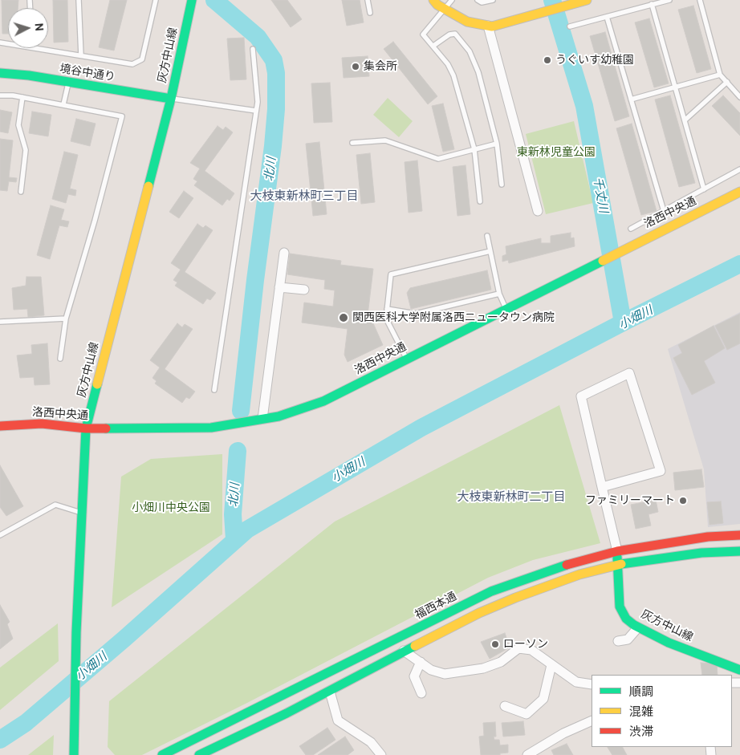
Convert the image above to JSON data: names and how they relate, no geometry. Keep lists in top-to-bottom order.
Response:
{
  "streets": {
    "main road": [
      "灰方中山線",
      "境谷中通り",
      "洛西中央通",
      "福西本通"
    ]
  },
  "crossings": [
    ["灰方中山線", "境谷中通り"],
    ["灰方中山線", "洛西中央通"],
    ["灰方中山線", "福西本通"]
  ],
  "districts": ["大枝東新林町三丁目", "大枝東新林町二丁目"],
  "water": ["北川", "千丈川", "小畑川"],
  "parks": ["東新林児童公園", "小畑川中央公園"],
  "places": [
    "うぐいす幼稚園",
    "集会所",
    "関西医科大学附属洛西ニュータウン病院",
    "ファミリーマート",
    "ローソン"
  ],
  "legend": ["順調", "混雑", "渋滞"],
  "north": "right"
}
